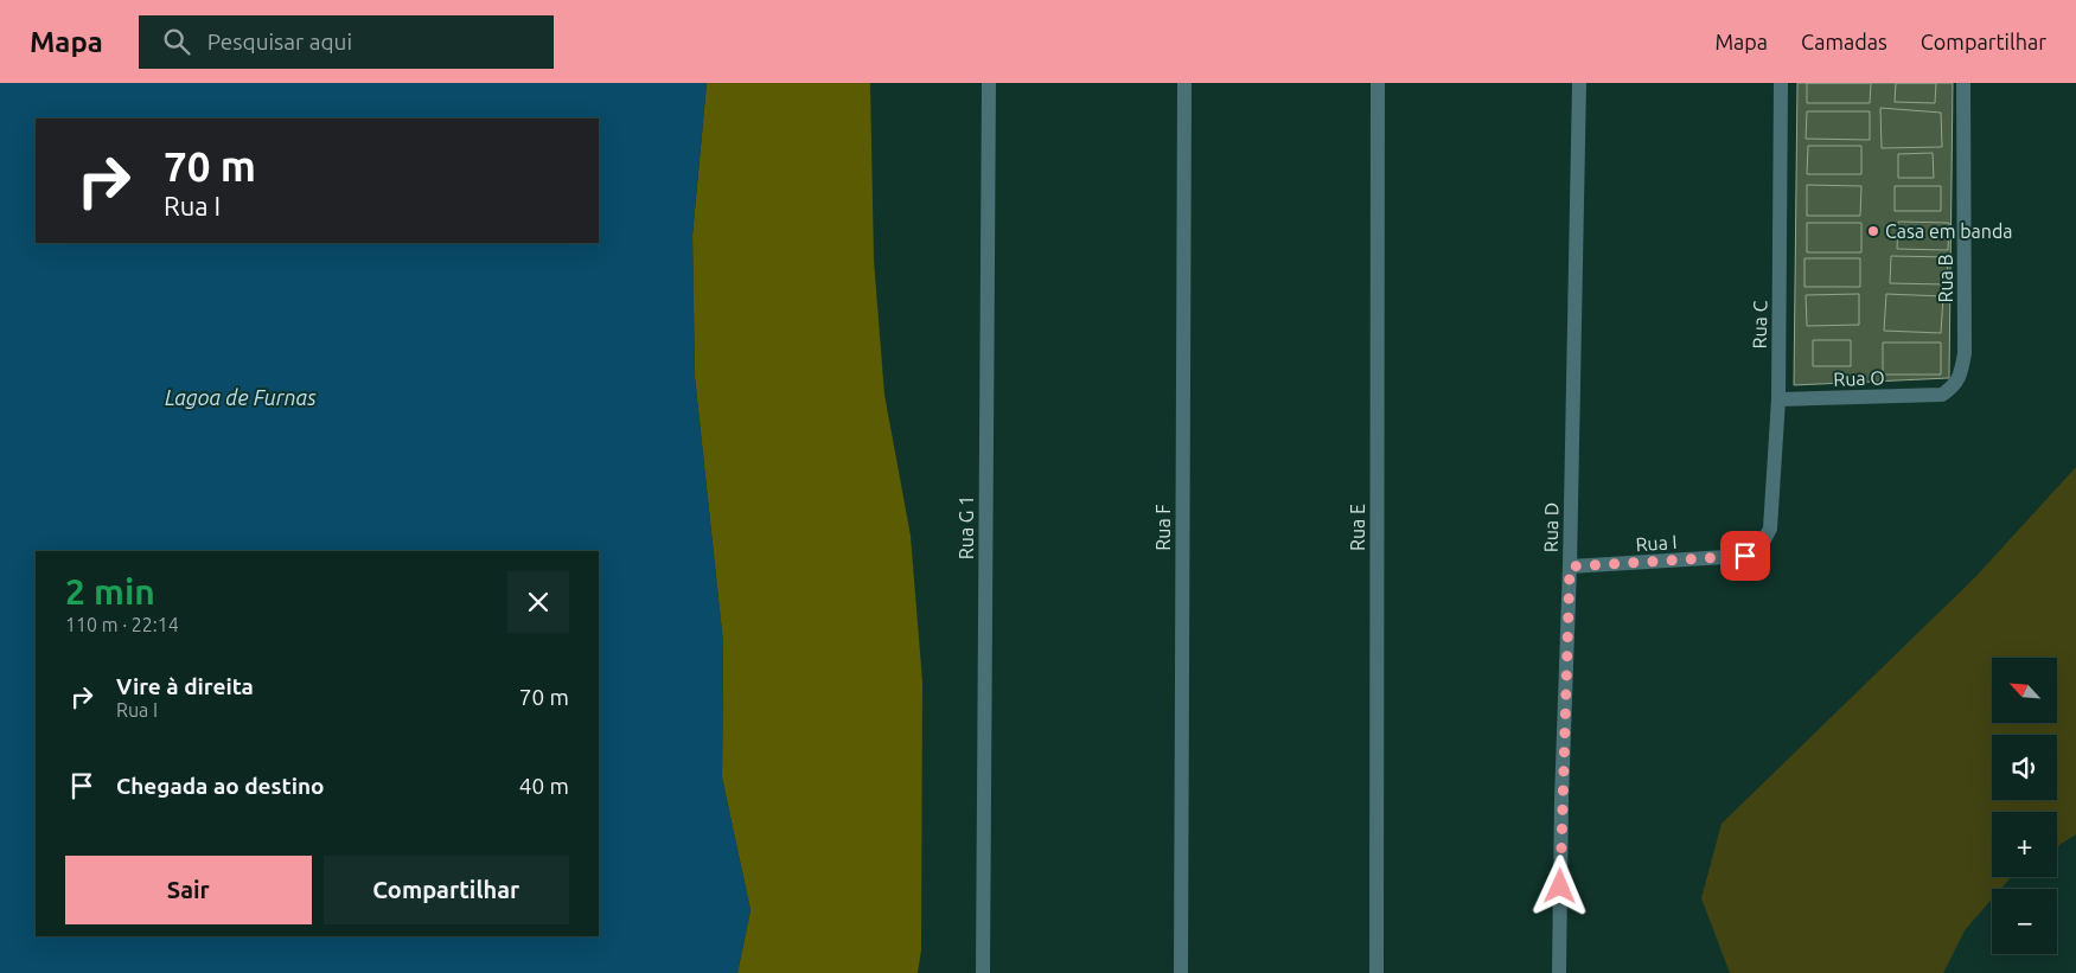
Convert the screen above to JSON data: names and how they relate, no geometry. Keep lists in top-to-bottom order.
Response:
{
  "streets": {
    "street": [
      "Rua B",
      "Rua C",
      "Rua O",
      "Rua G 1",
      "Rua F",
      "Rua E",
      "Rua D",
      "Rua I"
    ]
  },
  "crossings": [
    ["Rua B", "Rua O"],
    ["Rua C", "Rua O"],
    ["Rua C", "Rua I"],
    ["Rua D", "Rua I"]
  ],
  "water": ["Lagoa de Furnas"],
  "places": ["Casa em banda"],
  "north": "top left",
  "page": {
    "header": "Mapa",
    "search": "Pesquisar aqui",
    "nav": ["Mapa", "Camadas", "Compartilhar"],
    "turn": ["70 m", "Rua I"],
    "heading": ["2 min", "110 m · 22:14"],
    "list": [
      {
        "name": "Vire à direita",
        "note": "Rua I",
        "value": "70 m"
      },
      {
        "name": "Chegada ao destino",
        "value": "40 m"
      }
    ],
    "map_buttons": ["+", "−"],
    "buttons": ["Sair", "Compartilhar"]
  }
}
